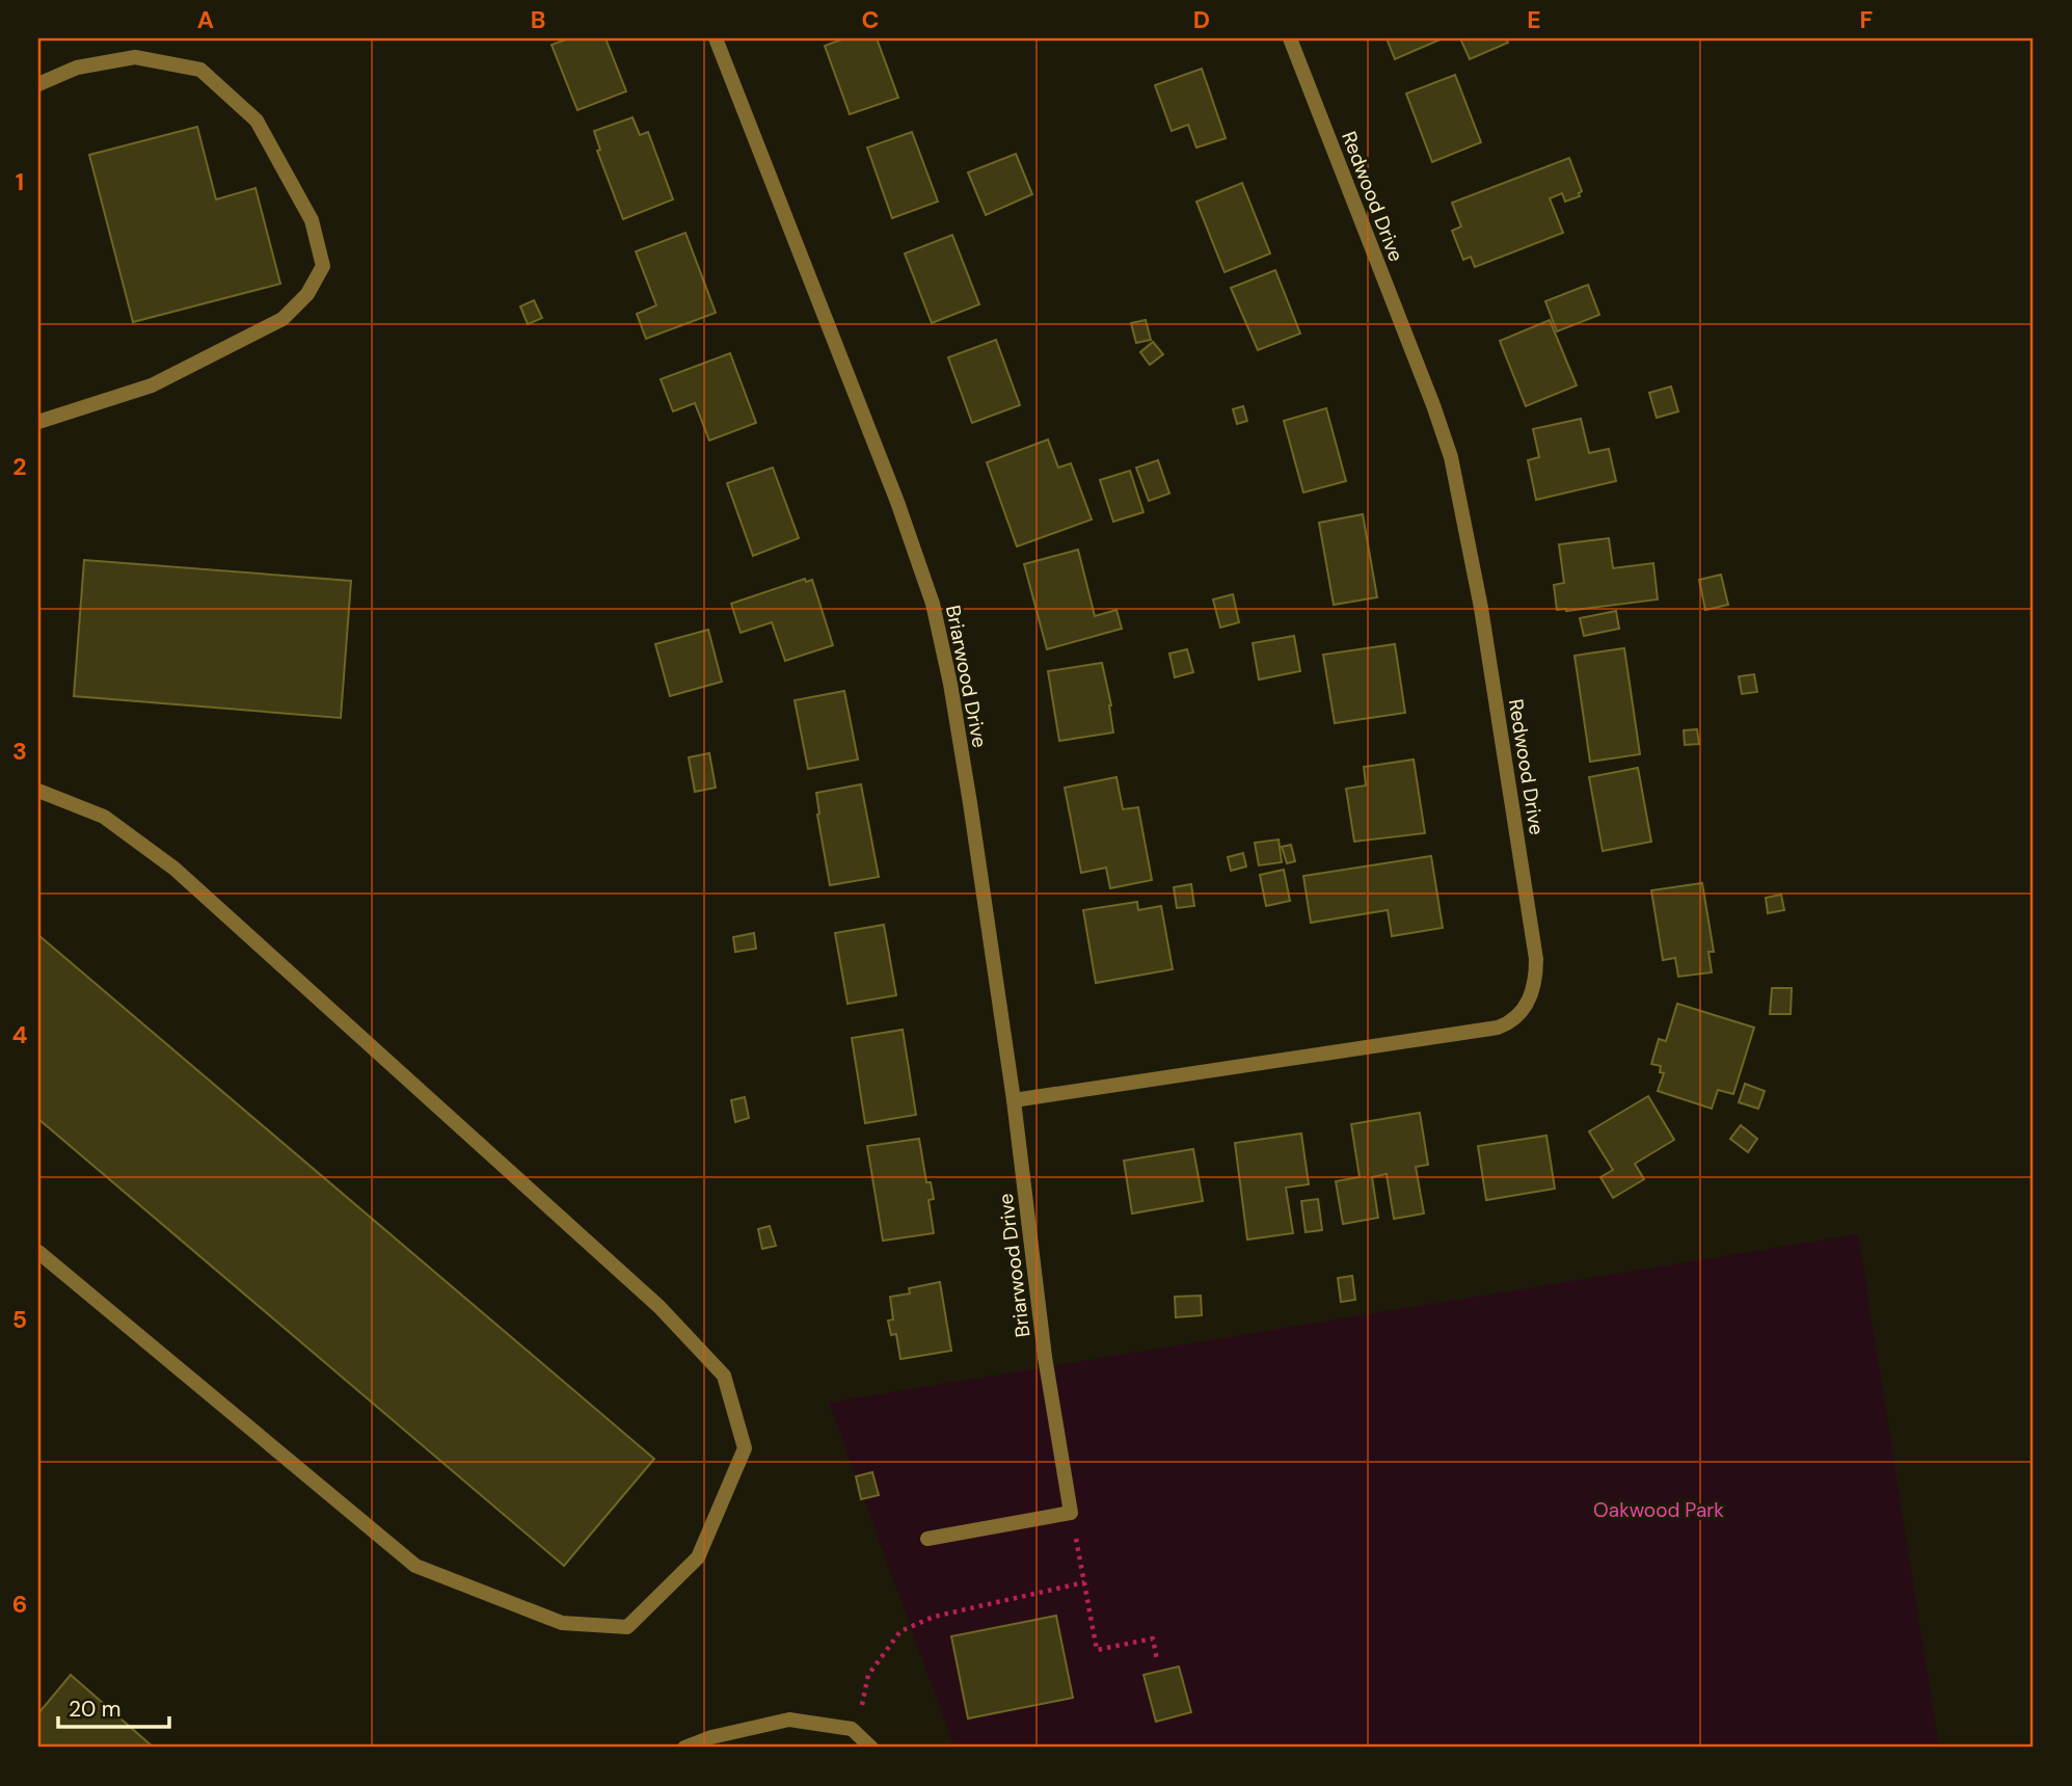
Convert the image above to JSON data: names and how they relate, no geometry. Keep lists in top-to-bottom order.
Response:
{
  "streets": {
    "street": ["Redwood Drive", "Briarwood Drive"]
  },
  "crossings": [
    ["Redwood Drive", "Briarwood Drive"]
  ],
  "parks": ["Oakwood Park"],
  "scale_bar": "20 m",
  "grid": {
    "columns": [
      "A",
      "B",
      "C",
      "D",
      "E",
      "F"
    ],
    "rows": [
      "1",
      "2",
      "3",
      "4",
      "5",
      "6"
    ]
  }
}
